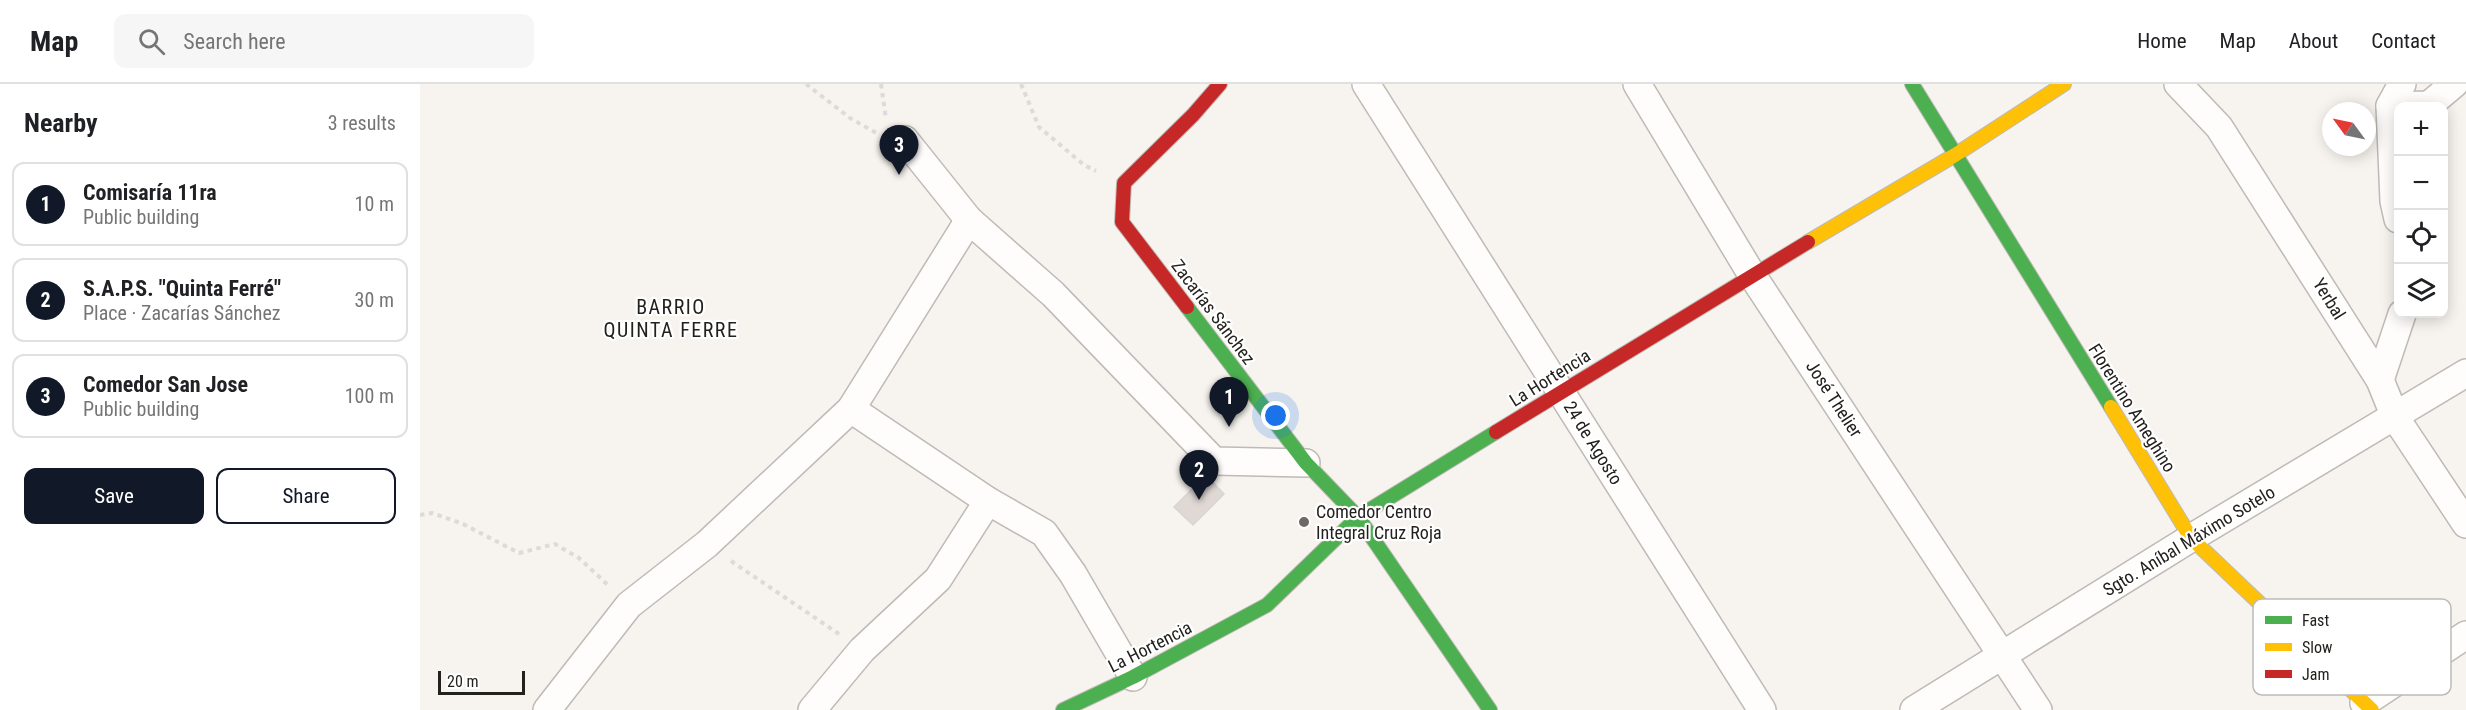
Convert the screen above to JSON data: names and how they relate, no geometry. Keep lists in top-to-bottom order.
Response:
{
  "streets": {
    "street": [
      "Yerbal",
      "Zacarías Sánchez",
      "La Hortencia",
      "José Thelier",
      "Florentino Ameghino",
      "24 de Agosto",
      "Sgto. Aníbal Máximo Sotelo"
    ]
  },
  "crossings": [
    ["Yerbal", "Sgto. Aníbal Máximo Sotelo"],
    ["Zacarías Sánchez", "La Hortencia"],
    ["La Hortencia", "José Thelier"],
    ["La Hortencia", "Florentino Ameghino"],
    ["La Hortencia", "24 de Agosto"],
    ["José Thelier", "Sgto. Aníbal Máximo Sotelo"],
    ["Florentino Ameghino", "Sgto. Aníbal Máximo Sotelo"]
  ],
  "districts": ["BARRIO QUINTA FERRE"],
  "places": ["Comedor Centro Integral Cruz Roja"],
  "legend": ["Fast", "Slow", "Jam"],
  "scale_bar": "20 m",
  "north": "top left",
  "page": {
    "header": "Map",
    "search": "Search here",
    "nav": [
      "Home",
      "Map",
      "About",
      "Contact"
    ],
    "heading": ["Nearby", "3 results"],
    "map_buttons": ["+", "−"],
    "pins": ["3", "1", "2"],
    "list": [
      {
        "mark": "1",
        "name": "Comisaría 11ra",
        "note": "Public building",
        "value": "10 m"
      },
      {
        "mark": "2",
        "name": "S.A.P.S. \"Quinta Ferré\"",
        "note": "Place · Zacarías Sánchez",
        "value": "30 m"
      },
      {
        "mark": "3",
        "name": "Comedor San Jose",
        "note": "Public building",
        "value": "100 m"
      }
    ],
    "buttons": ["Save", "Share"],
    "scale": "20 m"
  }
}
